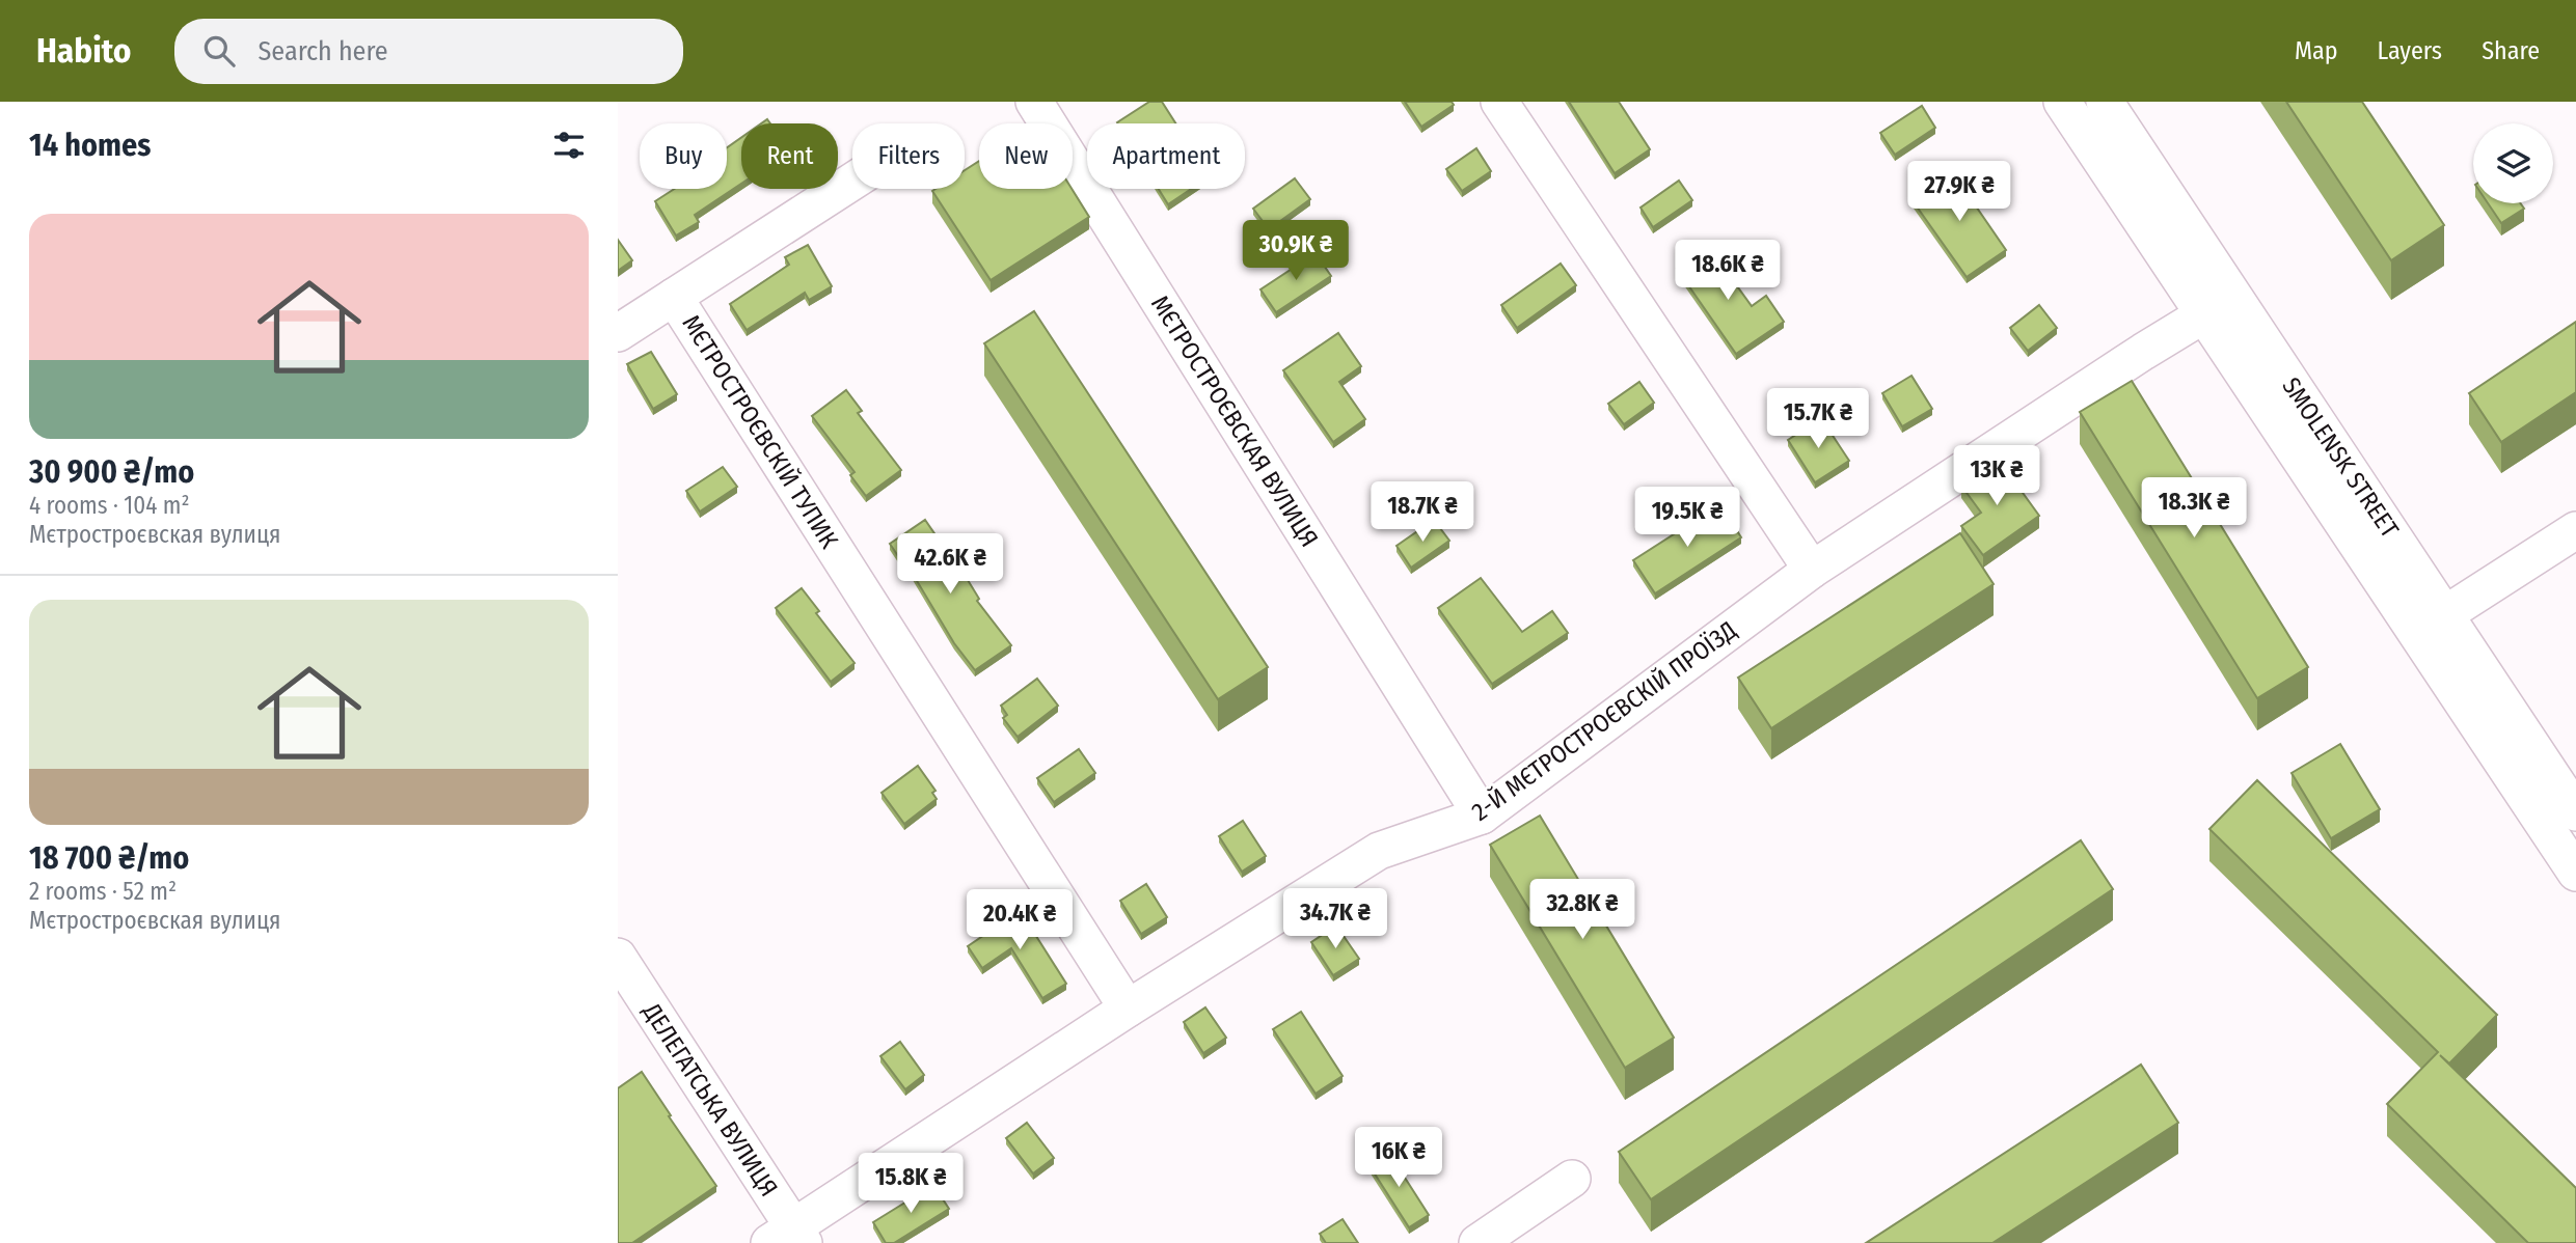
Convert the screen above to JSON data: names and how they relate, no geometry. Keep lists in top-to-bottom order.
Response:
{
  "streets": {
    "street": [
      "МЄТРОСТРОЄВСКАЯ ВУЛИЦЯ",
      "МЄТРОСТРОЄВСКІЙ ТУПИК",
      "SMOLENSK STREET",
      "2-Й МЄТРОСТРОЄВСКІЙ ПРОЇЗД",
      "ДЕЛЕГАТСЬКА ВУЛИЦЯ"
    ]
  },
  "crossings": [
    ["МЄТРОСТРОЄВСКАЯ ВУЛИЦЯ", "2-Й МЄТРОСТРОЄВСКІЙ ПРОЇЗД"],
    ["МЄТРОСТРОЄВСКІЙ ТУПИК", "2-Й МЄТРОСТРОЄВСКІЙ ПРОЇЗД"],
    ["SMOLENSK STREET", "2-Й МЄТРОСТРОЄВСКІЙ ПРОЇЗД"],
    ["2-Й МЄТРОСТРОЄВСКІЙ ПРОЇЗД", "ДЕЛЕГАТСЬКА ВУЛИЦЯ"]
  ],
  "page": {
    "header": "Habito",
    "search": "Search here",
    "nav": ["Map", "Layers", "Share"],
    "heading": "14 homes",
    "chip": [
      "Buy",
      "Rent",
      "Filters",
      "New",
      "Apartment"
    ],
    "price": [
      "27.9K ₴",
      "30.9K ₴",
      "18.6K ₴",
      "15.7K ₴",
      "13K ₴",
      "18.3K ₴",
      "18.7K ₴",
      "19.5K ₴",
      "42.6K ₴",
      "32.8K ₴",
      "34.7K ₴",
      "20.4K ₴",
      "16K ₴",
      "15.8K ₴"
    ],
    "list": [
      {
        "name": "30 900 ₴/mo",
        "note": "4 rooms · 104 m² · Мєтростроєвская вулиця"
      },
      {
        "name": "18 700 ₴/mo",
        "note": "2 rooms · 52 m² · Мєтростроєвская вулиця"
      }
    ]
  }
}
